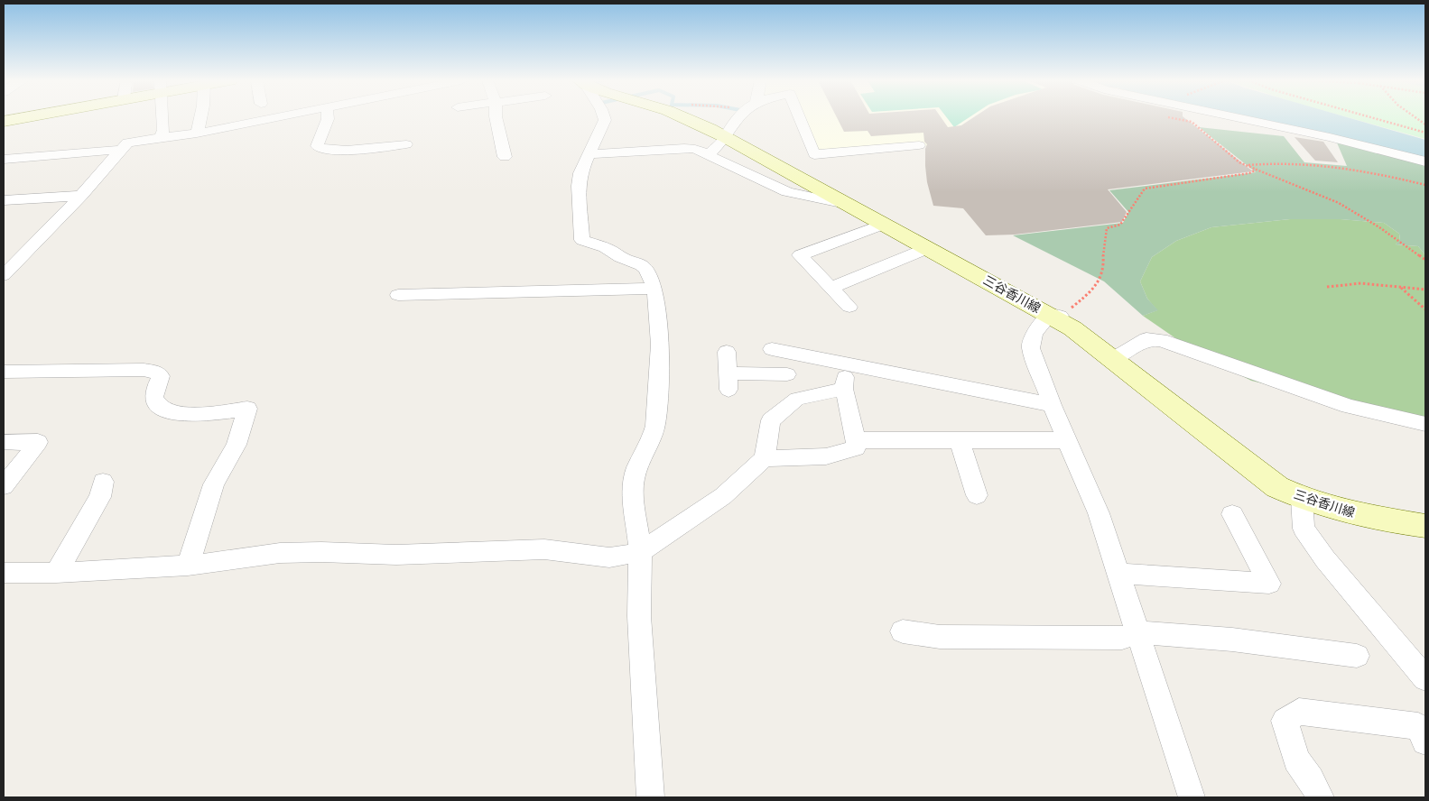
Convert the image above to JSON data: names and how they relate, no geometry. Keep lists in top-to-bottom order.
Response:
{
  "streets": {
    "main road": ["三谷香川線"]
  }
}
